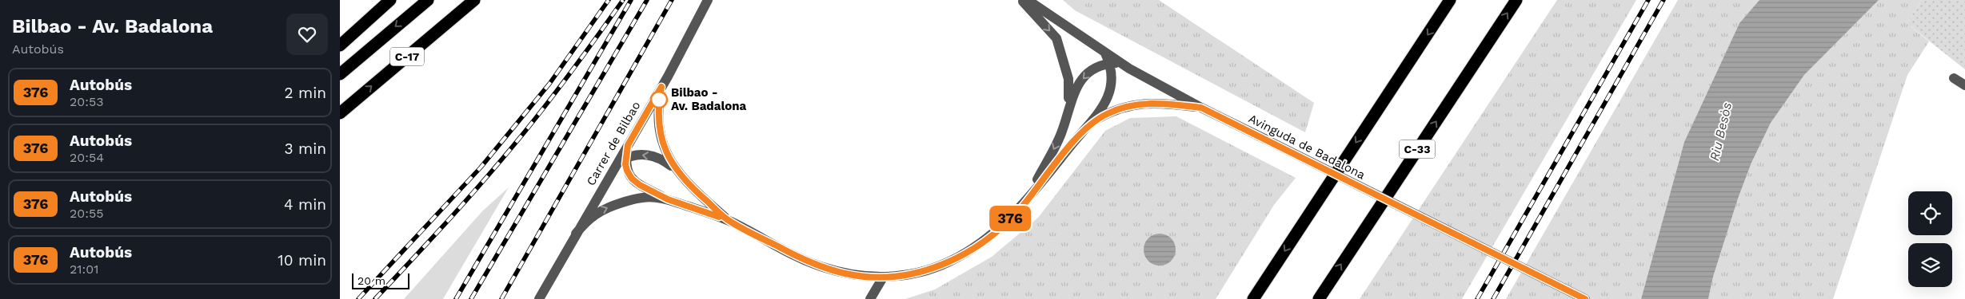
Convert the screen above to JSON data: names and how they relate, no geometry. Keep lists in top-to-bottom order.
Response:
{
  "streets": {
    "highway": ["C-17", "C-33"],
    "street": ["Carrer de Bilbao", "Avinguda de Badalona"]
  },
  "water": ["Riu Besòs"],
  "places": ["Bilbao - Av. Badalona"],
  "lines": ["bus line 376"],
  "scale_bar": "20 m",
  "page": {
    "heading": ["Bilbao - Av. Badalona", "Autobús"],
    "on_map": "376",
    "list": [
      {
        "mark": "376",
        "name": "Autobús",
        "note": "20:53",
        "value": "2 min"
      },
      {
        "mark": "376",
        "name": "Autobús",
        "note": "20:54",
        "value": "3 min"
      },
      {
        "mark": "376",
        "name": "Autobús",
        "note": "20:55",
        "value": "4 min"
      },
      {
        "mark": "376",
        "name": "Autobús",
        "note": "21:01",
        "value": "10 min"
      }
    ],
    "scale": "20 m"
  }
}
